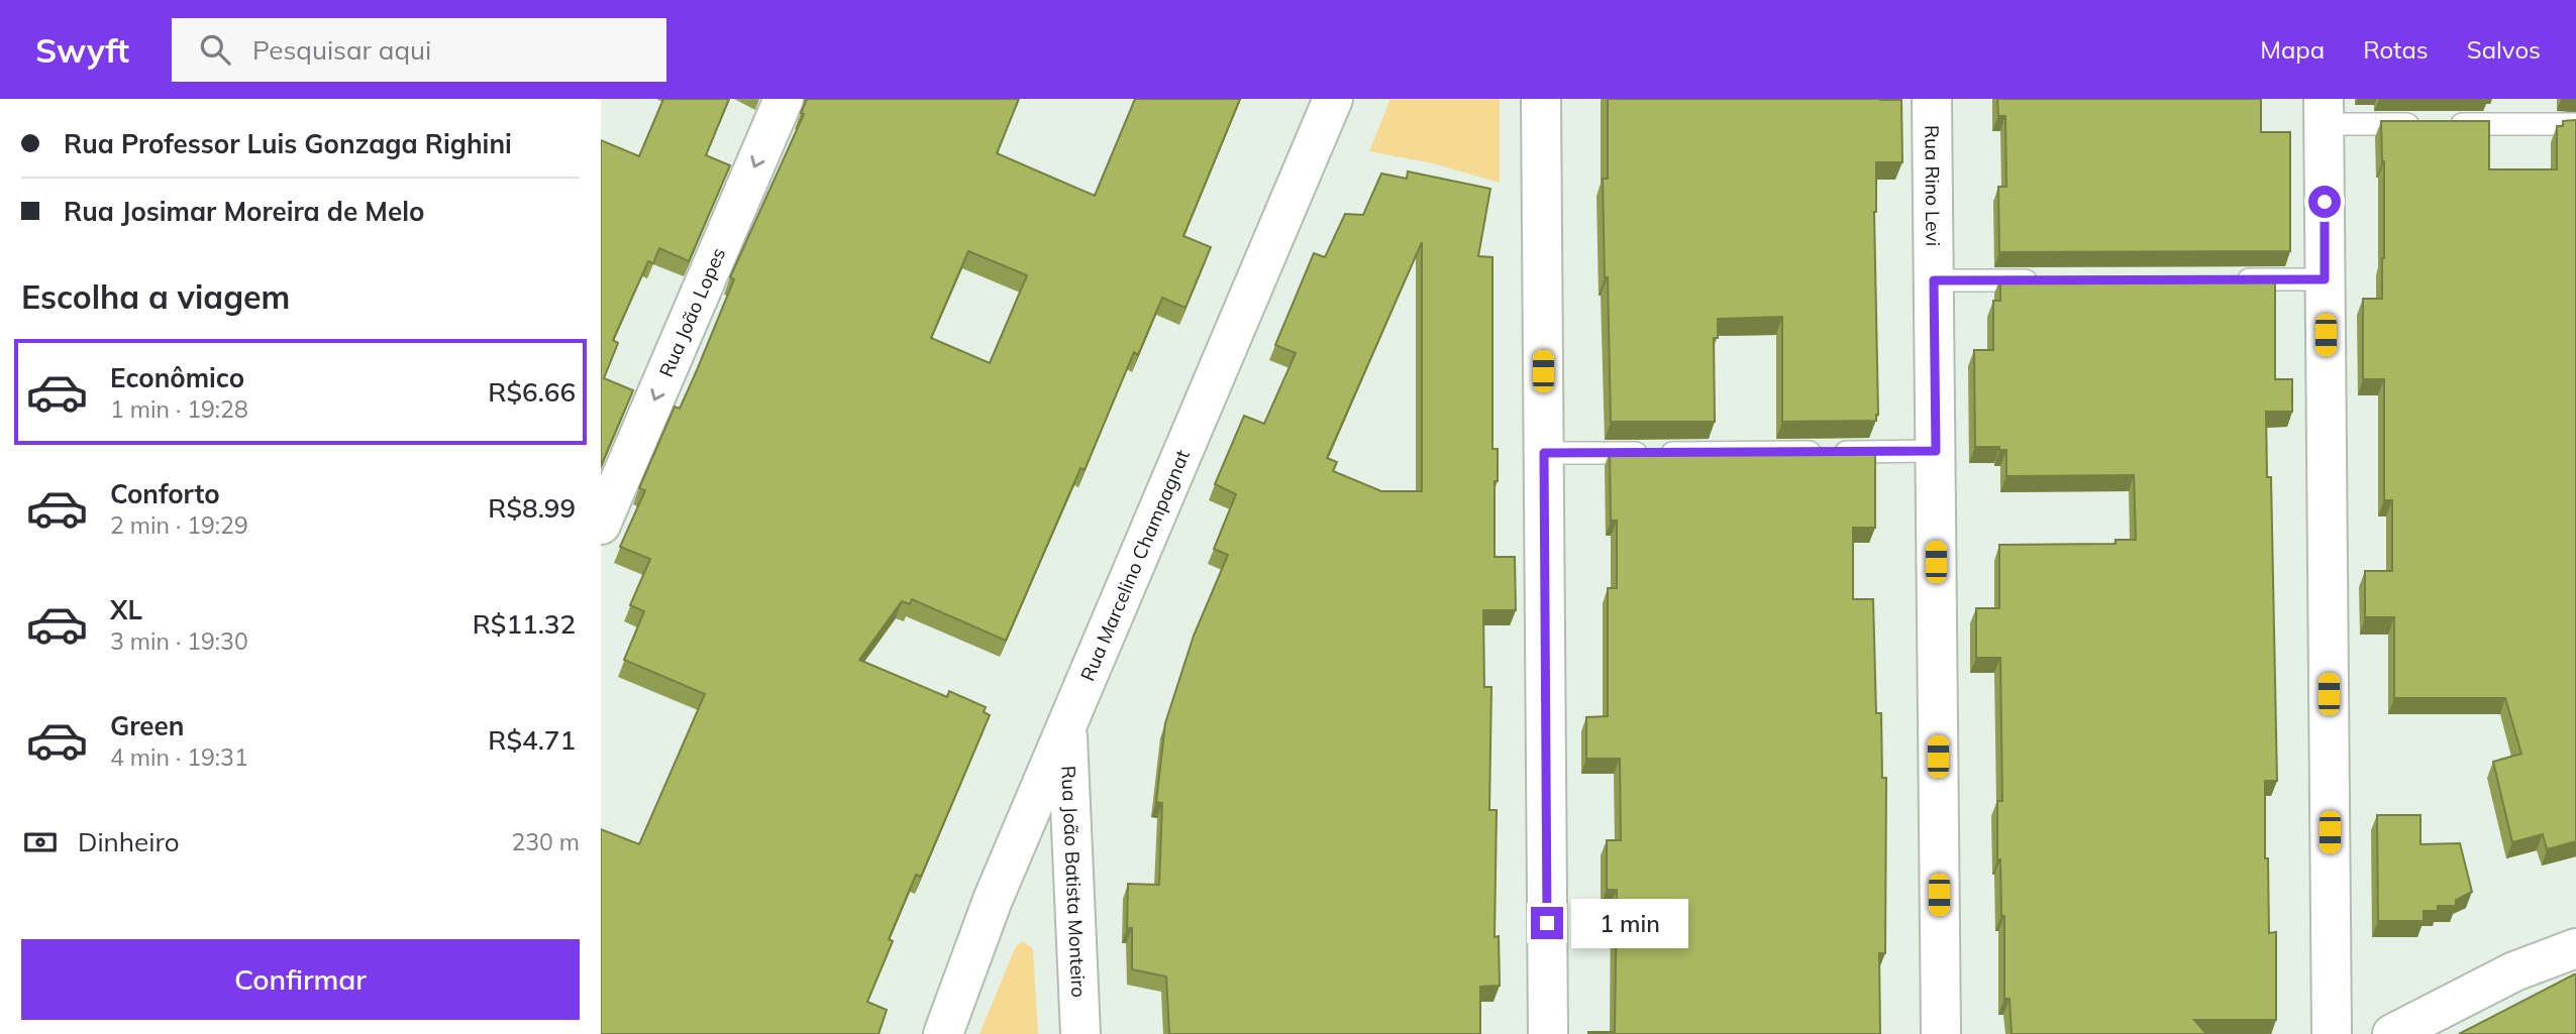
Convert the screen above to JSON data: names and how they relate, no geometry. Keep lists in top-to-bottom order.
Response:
{
  "streets": {
    "street": [
      "Rua Rino Levi",
      "Rua João Lopes",
      "Rua Marcelino Champagnat",
      "Rua João Batista Monteiro"
    ]
  },
  "crossings": [
    ["Rua Marcelino Champagnat", "Rua João Batista Monteiro"]
  ],
  "one_way": ["Rua João Lopes"],
  "page": {
    "header": "Swyft",
    "search": "Pesquisar aqui",
    "nav": ["Mapa", "Rotas", "Salvos"],
    "banner": ["Rua Professor Luis Gonzaga Righini", "Rua Josimar Moreira de Melo"],
    "heading": "Escolha a viagem",
    "list": [
      {
        "name": "Econômico",
        "note": "1 min · 19:28",
        "value": "R$6.66"
      },
      {
        "name": "Conforto",
        "note": "2 min · 19:29",
        "value": "R$8.99"
      },
      {
        "name": "XL",
        "note": "3 min · 19:30",
        "value": "R$11.32"
      },
      {
        "name": "Green",
        "note": "4 min · 19:31",
        "value": "R$4.71"
      }
    ],
    "pay": ["Dinheiro", "230 m"],
    "bubble": "1 min",
    "buttons": "Confirmar"
  }
}
